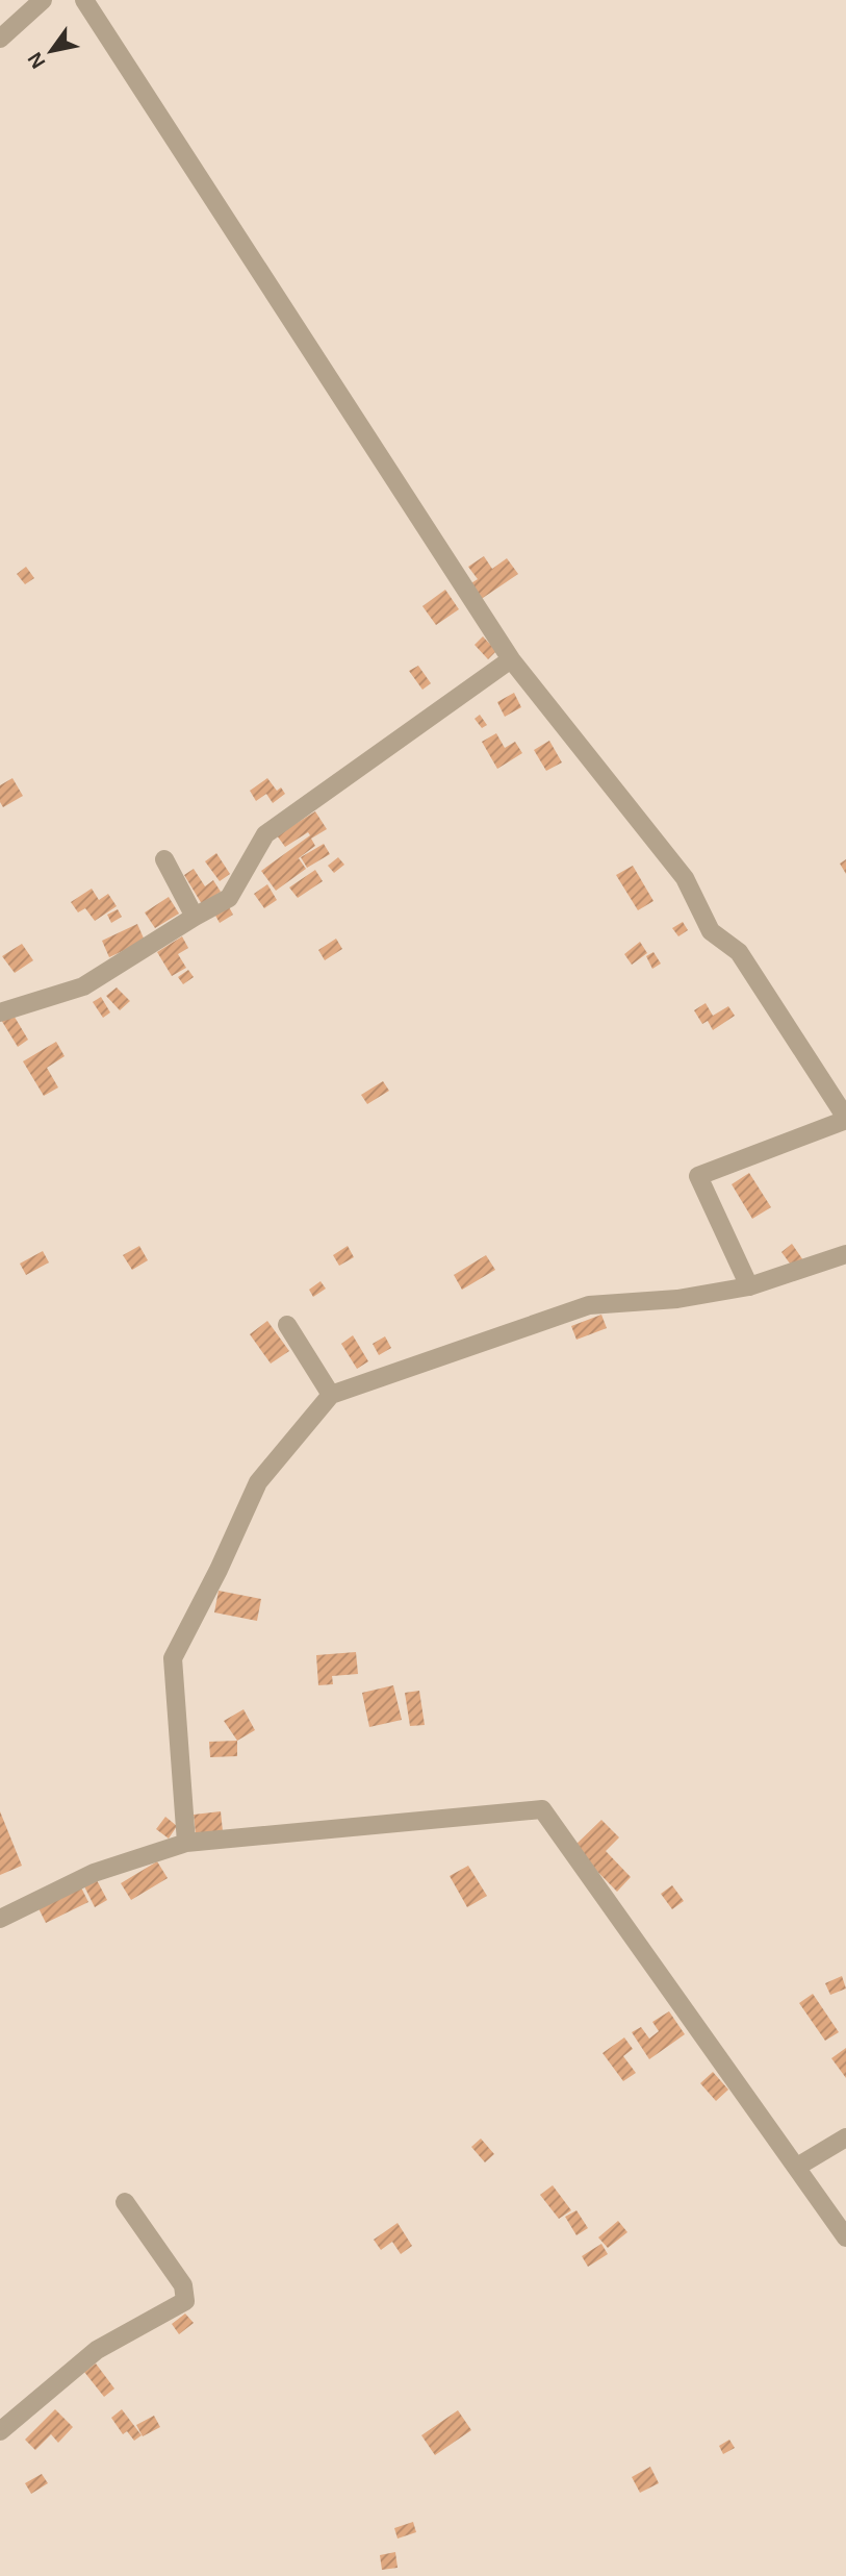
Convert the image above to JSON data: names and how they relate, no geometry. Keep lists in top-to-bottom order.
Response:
{
  "north": "bottom left"
}
